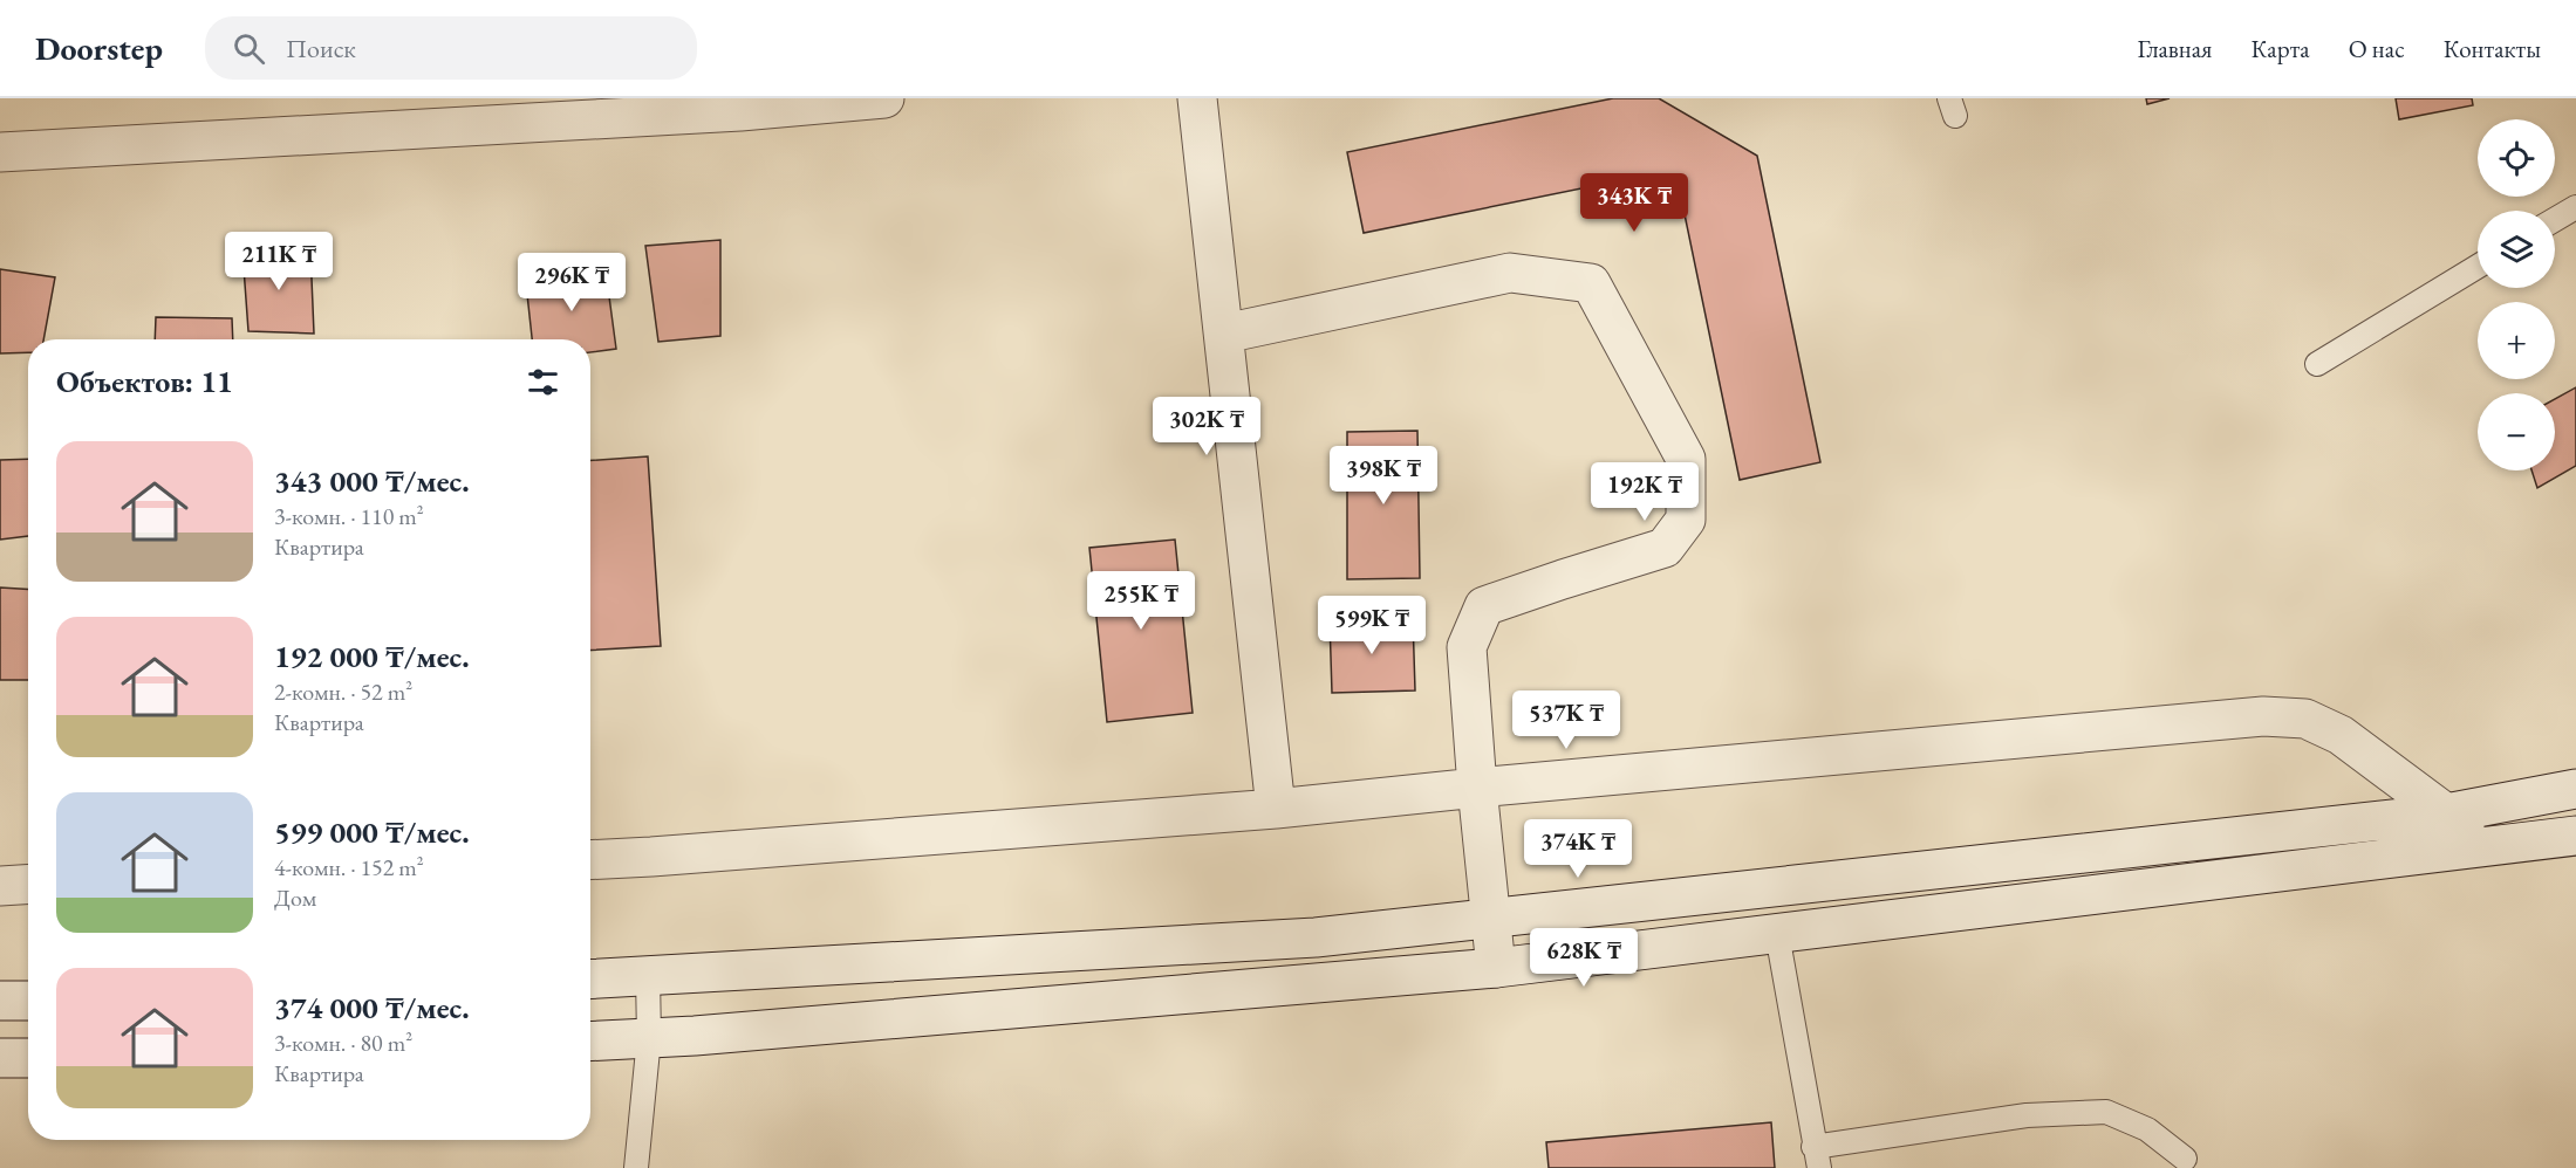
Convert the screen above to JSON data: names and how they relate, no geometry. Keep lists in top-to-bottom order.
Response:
{
  "page": {
    "header": "Doorstep",
    "search": "Поиск",
    "nav": [
      "Главная",
      "Карта",
      "О нас",
      "Контакты"
    ],
    "map_buttons": ["+", "−"],
    "price": [
      "343K ₸",
      "211K ₸",
      "296K ₸",
      "302K ₸",
      "398K ₸",
      "192K ₸",
      "255K ₸",
      "599K ₸",
      "537K ₸",
      "374K ₸",
      "628K ₸"
    ],
    "heading": "Объектов: 11",
    "list": [
      {
        "name": "343 000 ₸/мес.",
        "note": "3-комн. · 110 m² · Квартира"
      },
      {
        "name": "192 000 ₸/мес.",
        "note": "2-комн. · 52 m² · Квартира"
      },
      {
        "name": "599 000 ₸/мес.",
        "note": "4-комн. · 152 m² · Дом"
      },
      {
        "name": "374 000 ₸/мес.",
        "note": "3-комн. · 80 m² · Квартира"
      }
    ]
  }
}
